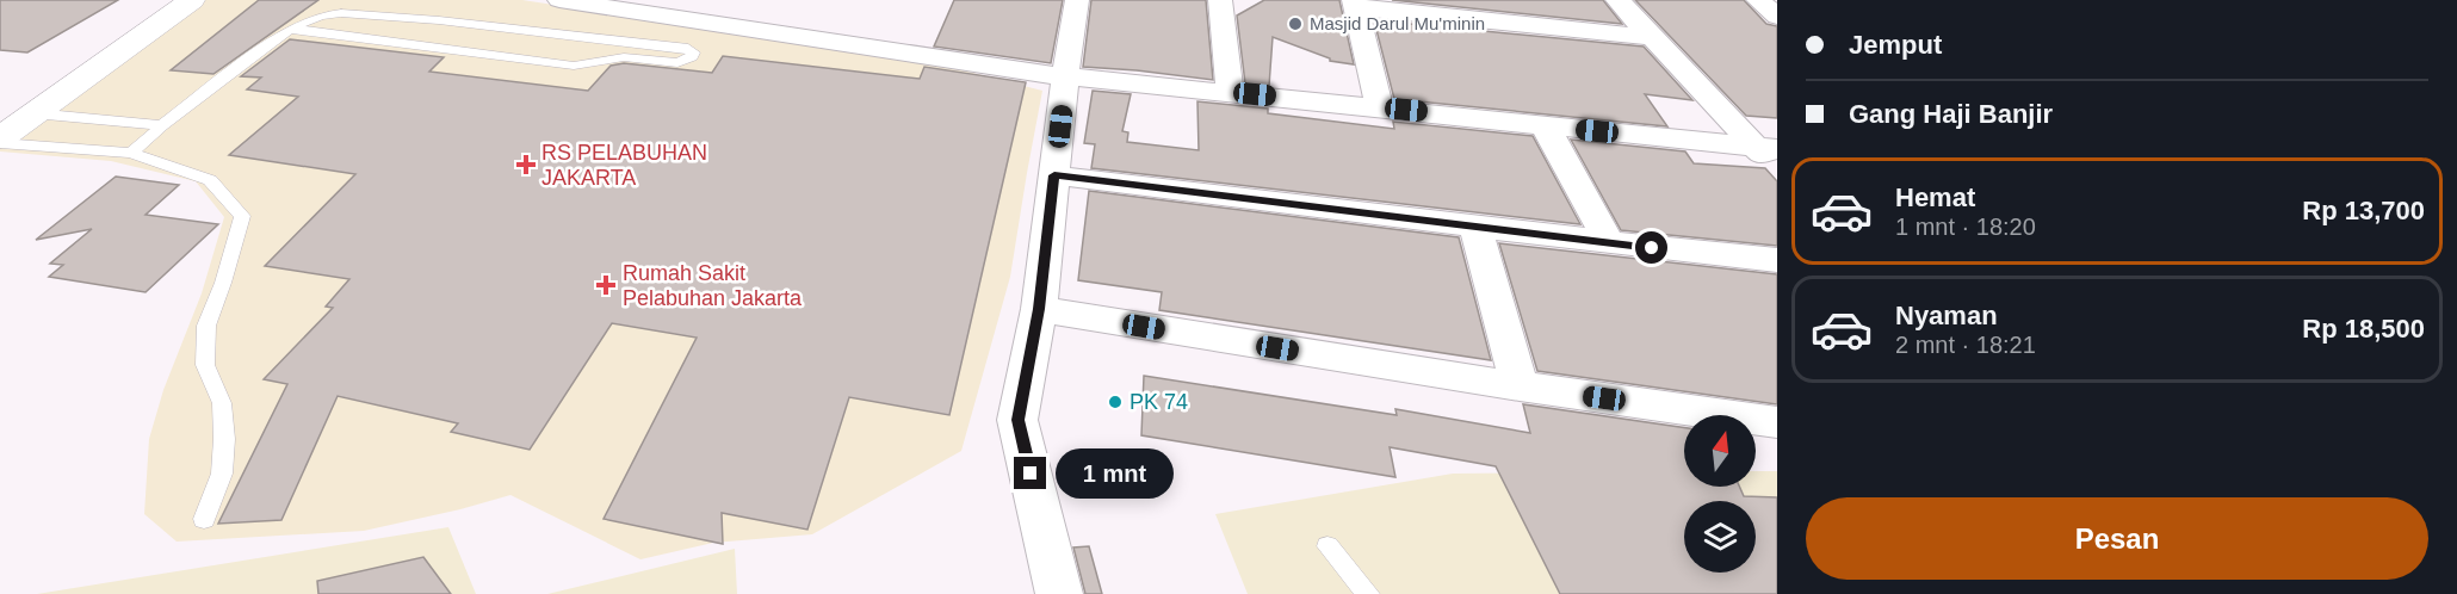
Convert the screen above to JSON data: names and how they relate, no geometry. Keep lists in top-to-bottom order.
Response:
{
  "places": {
    "other": ["Masjid Darul Mu'minin", "PK 74"],
    "health": ["RS PELABUHAN JAKARTA", "Rumah Sakit Pelabuhan Jakarta"]
  },
  "north": "top",
  "page": {
    "banner": ["Jemput", "Gang Haji Banjir"],
    "list": [
      {
        "name": "Hemat",
        "note": "1 mnt · 18:20",
        "value": "Rp 13,700"
      },
      {
        "name": "Nyaman",
        "note": "2 mnt · 18:21",
        "value": "Rp 18,500"
      }
    ],
    "bubble": "1 mnt",
    "buttons": "Pesan"
  }
}
